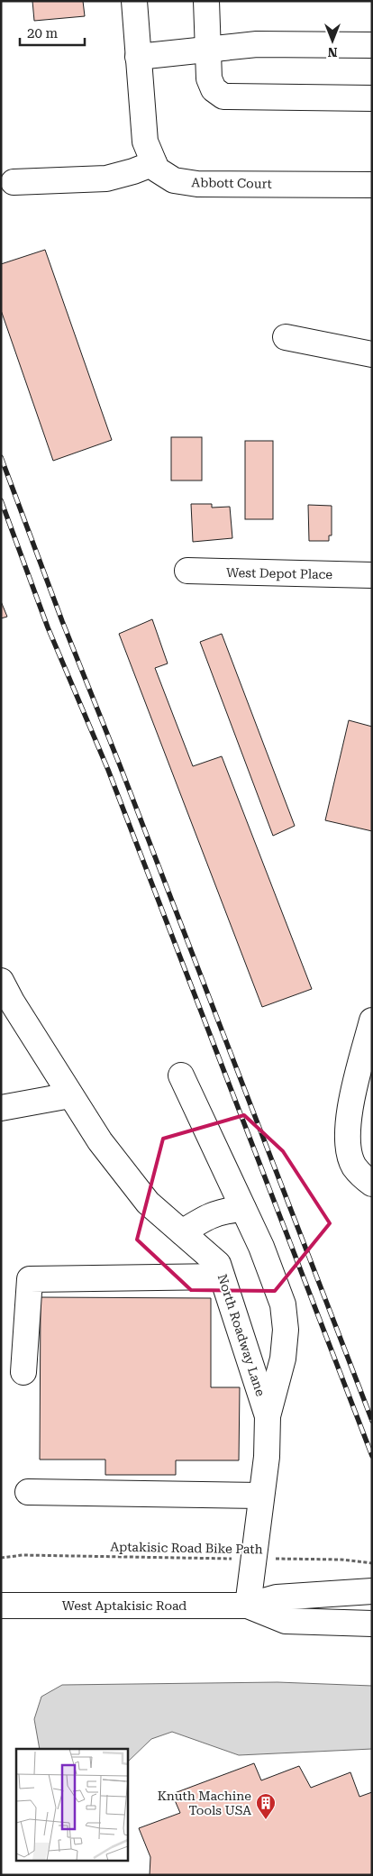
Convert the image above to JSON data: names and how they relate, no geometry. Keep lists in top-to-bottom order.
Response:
{
  "streets": {
    "street": [
      "Abbott Court",
      "West Depot Place",
      "North Roadway Lane",
      "West Aptakisic Road"
    ],
    "path": ["Aptakisic Road Bike Path"]
  },
  "crossings": [
    ["North Roadway Lane", "Aptakisic Road Bike Path"],
    ["North Roadway Lane", "West Aptakisic Road"]
  ],
  "places": {
    "building": ["Knuth Machine Tools USA"]
  },
  "scale_bar": "20 m",
  "north": "bottom"
}
